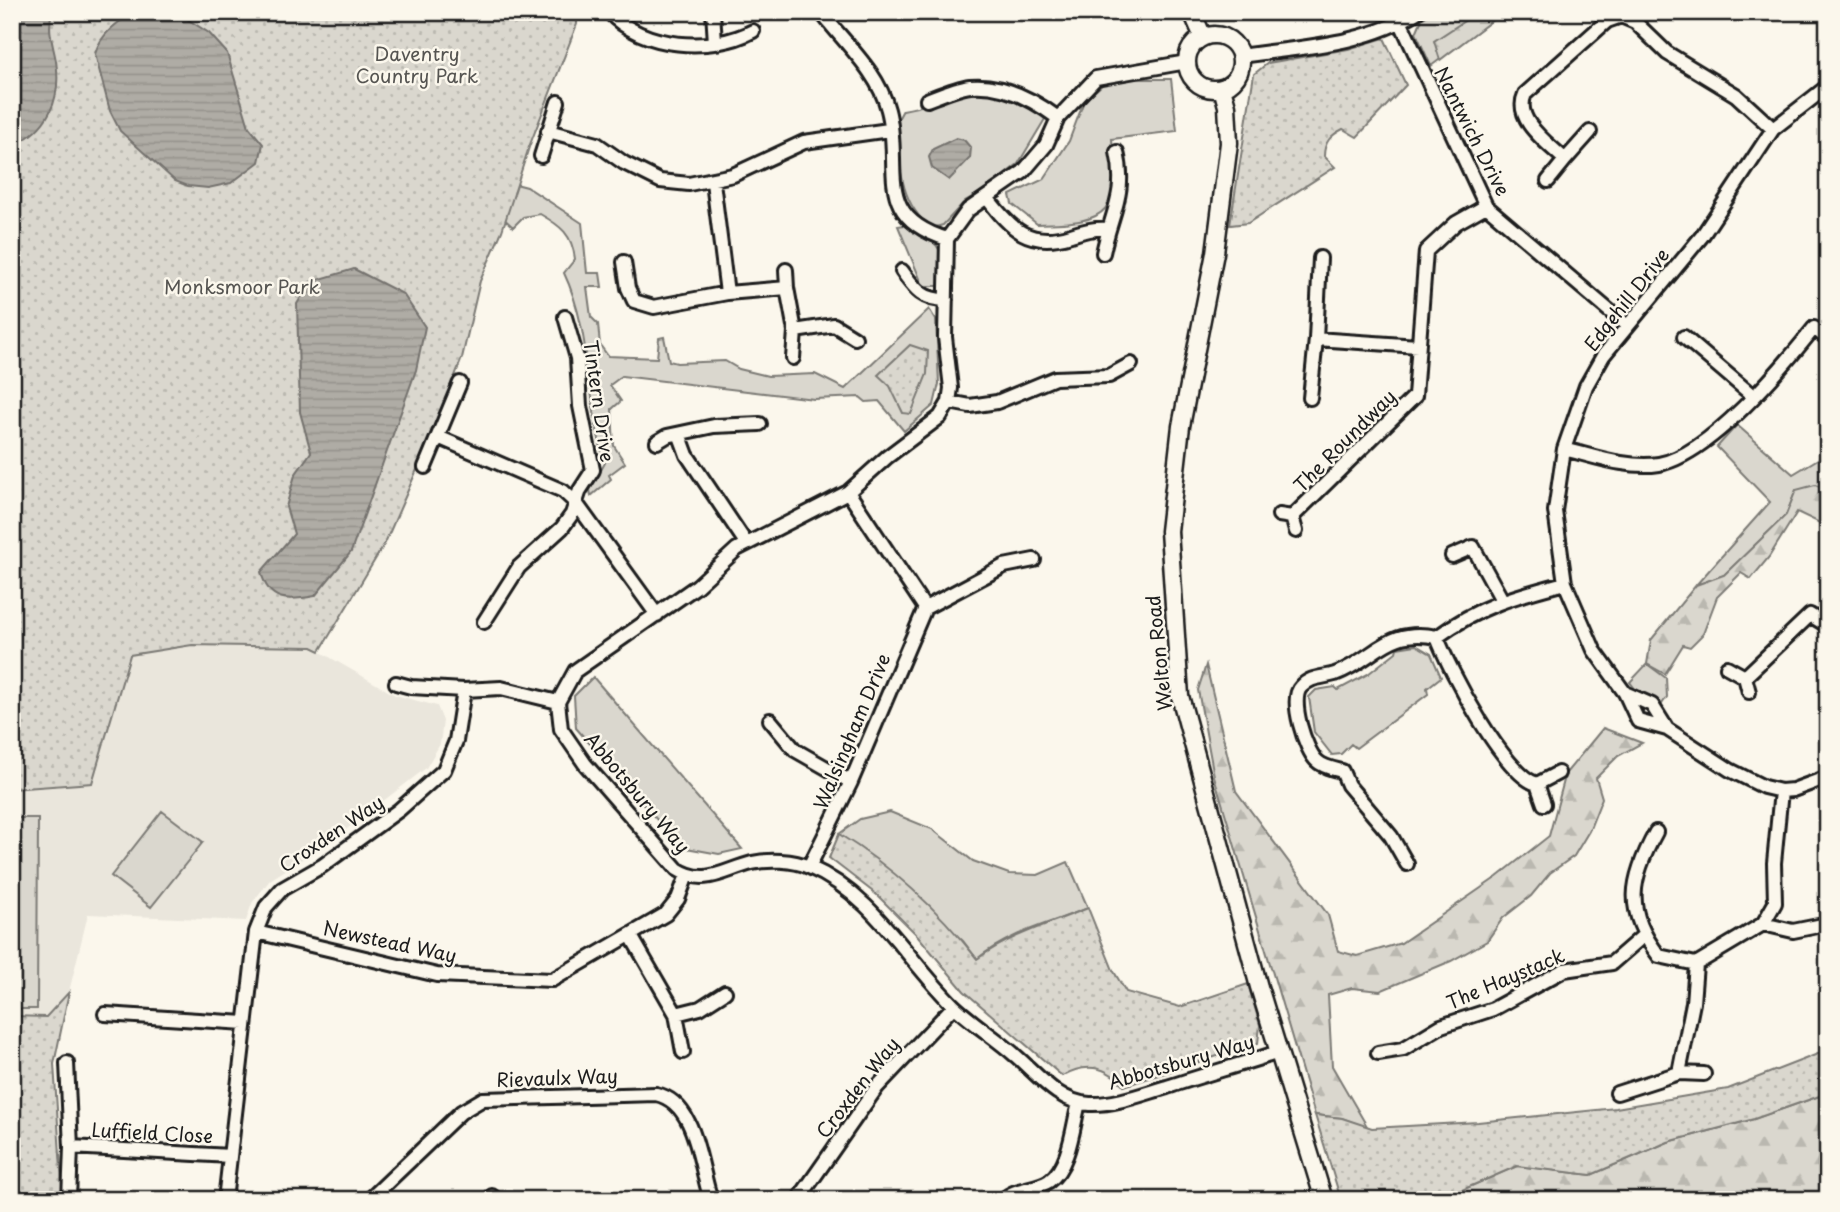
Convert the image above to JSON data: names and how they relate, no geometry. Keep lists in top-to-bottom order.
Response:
{
  "streets": {
    "street": [
      "Nantwich Drive",
      "Edgehill Drive",
      "Tintern Drive",
      "The Roundway",
      "Welton Road",
      "Walsingham Drive",
      "Abbotsbury Way",
      "Croxden Way",
      "Newstead Way",
      "The Haystack",
      "Rievaulx Way",
      "Luffield Close"
    ]
  },
  "crossings": [
    ["Nantwich Drive", "Edgehill Drive"],
    ["Nantwich Drive", "The Roundway"],
    ["Welton Road", "Abbotsbury Way"],
    ["Walsingham Drive", "Abbotsbury Way"],
    ["Abbotsbury Way", "Croxden Way"],
    ["Abbotsbury Way", "Newstead Way"],
    ["Croxden Way", "Newstead Way"],
    ["Croxden Way", "Luffield Close"]
  ],
  "parks": ["Daventry Country Park", "Monksmoor Park"]
}
